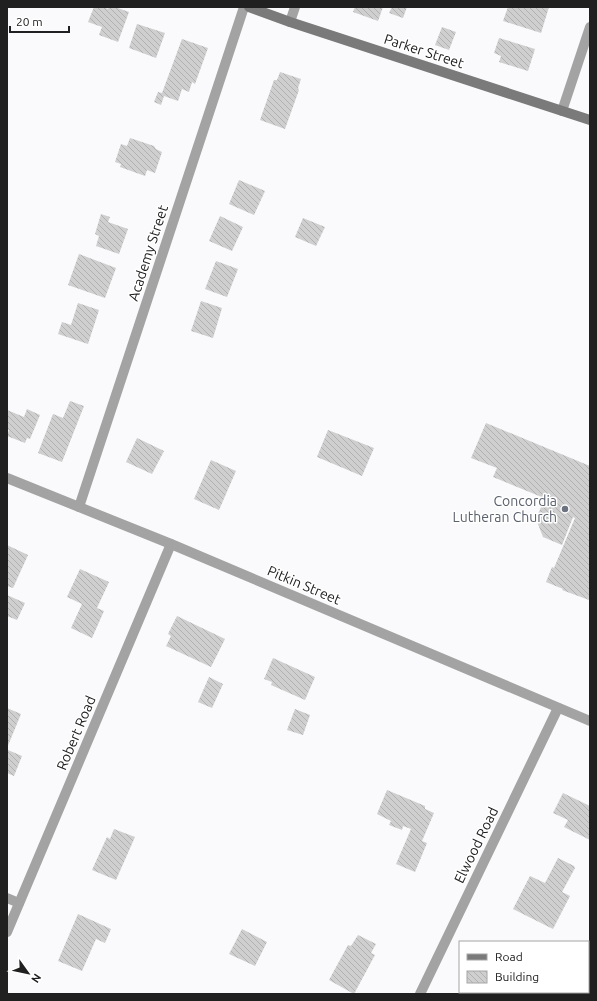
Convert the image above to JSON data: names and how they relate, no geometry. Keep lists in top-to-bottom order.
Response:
{
  "streets": {
    "street": [
      "Parker Street",
      "Academy Street",
      "Pitkin Street",
      "Robert Road",
      "Elwood Road"
    ]
  },
  "crossings": [
    ["Academy Street", "Pitkin Street"],
    ["Pitkin Street", "Robert Road"],
    ["Pitkin Street", "Elwood Road"]
  ],
  "places": ["Concordia Lutheran Church"],
  "legend": ["Road", "Building"],
  "scale_bar": "20 m",
  "north": "bottom right"
}
